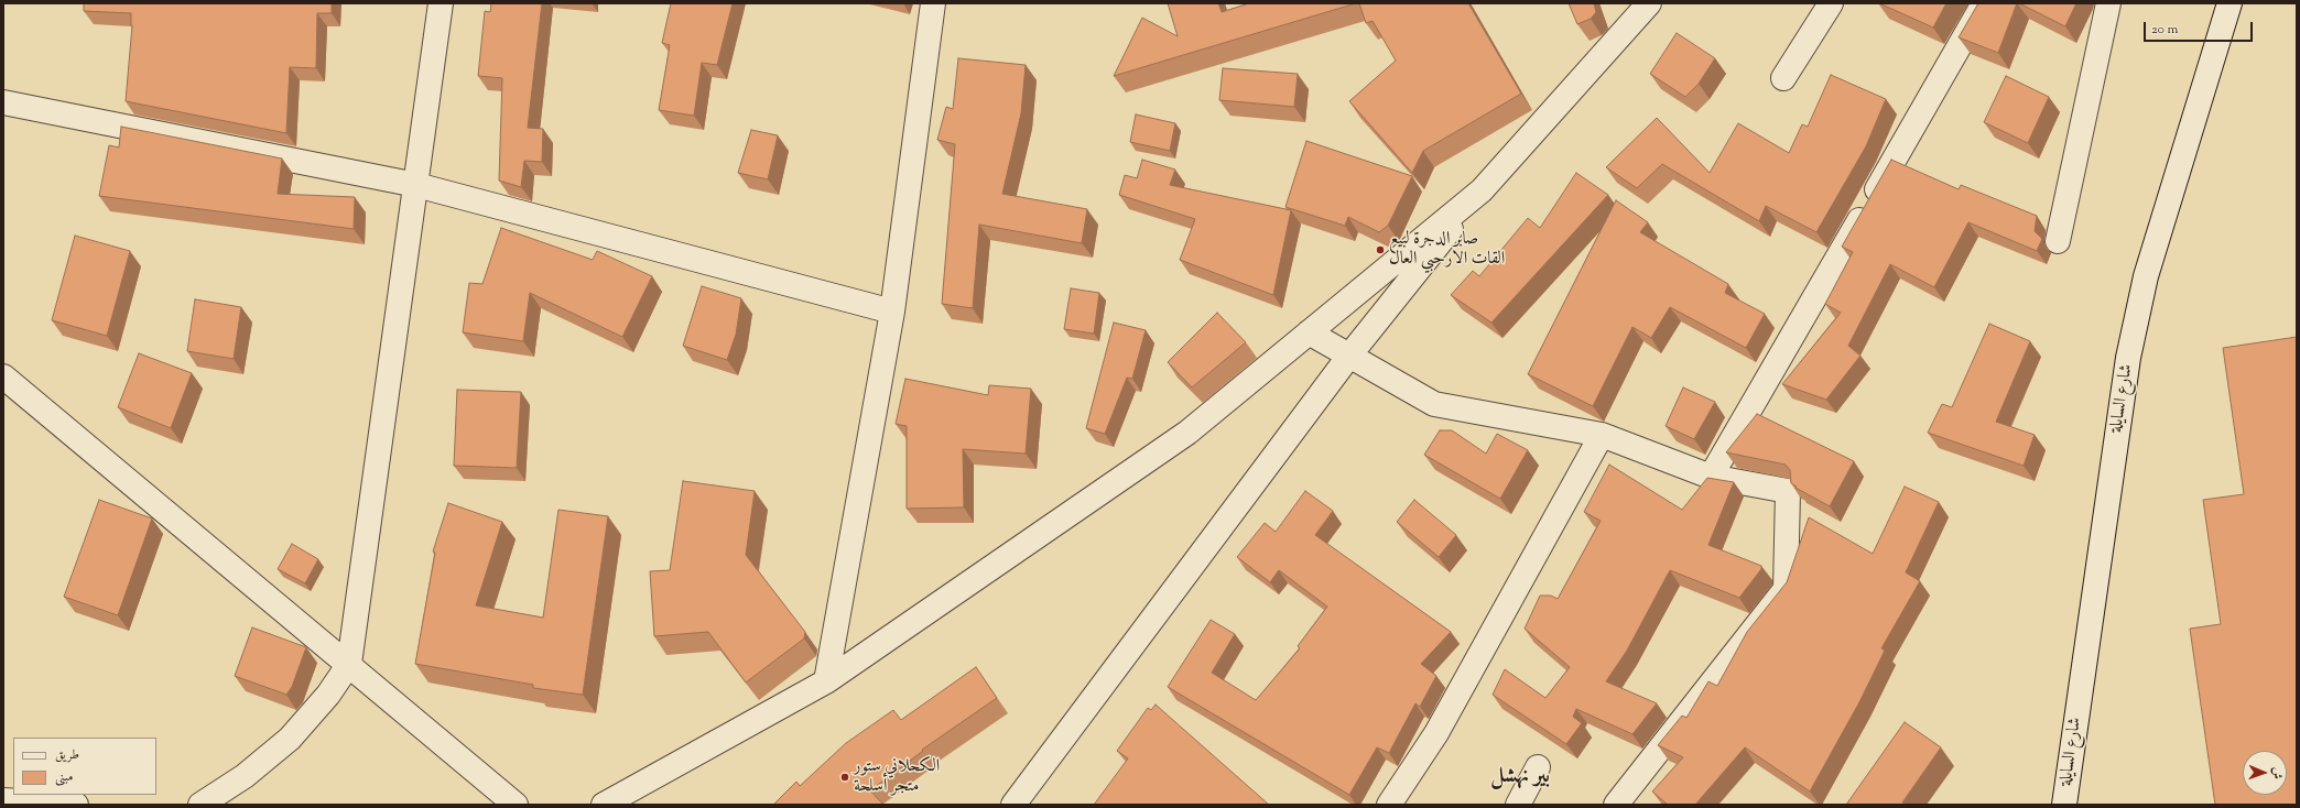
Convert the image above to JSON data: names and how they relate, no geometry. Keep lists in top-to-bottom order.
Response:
{
  "streets": {
    "street": ["شارع السايلة"]
  },
  "districts": ["بير نهشل"],
  "places": ["صابر الدجرة لبيع القات الارحبي العال", "الكحلاني ستور متجر أسلحة"],
  "legend": ["طريق", "مبنى"],
  "scale_bar": "20 m",
  "north": "right"
}
